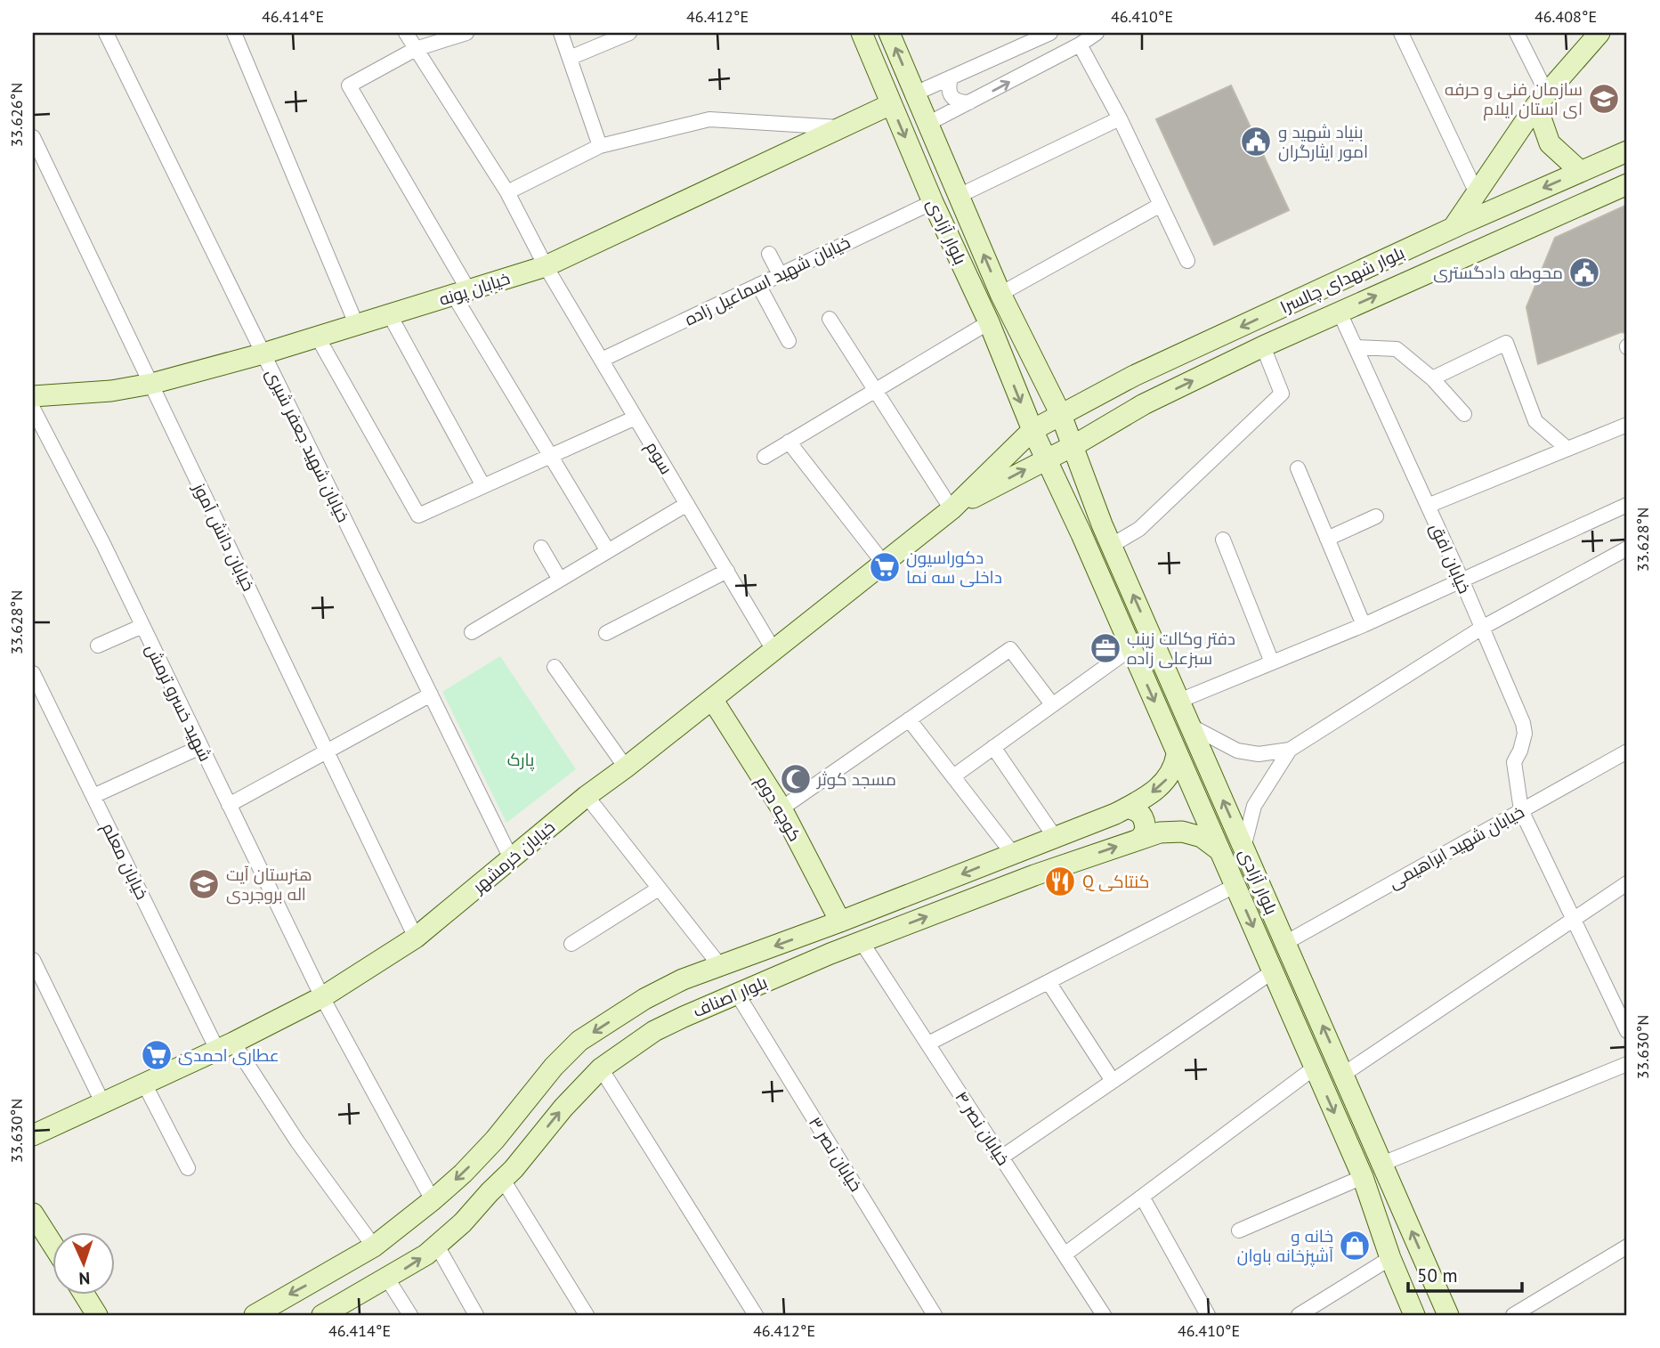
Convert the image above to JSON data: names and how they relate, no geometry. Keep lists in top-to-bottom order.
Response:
{
  "streets": {
    "main road": [
      "بلوار آزادی",
      "بلوار شهدای چالسرا",
      "خیابان پونه",
      "کوچه دوم",
      "خیابان خرمشهر",
      "بلوار اصناف"
    ],
    "street": [
      "خیابان شهید اسماعیل زاده",
      "خیابان شهید جعفر شیری",
      "سوم",
      "خیابان دانش آموز",
      "خیابان افق",
      "شهید خسرو ترمش",
      "خیابان شهید ابراهیمی",
      "خیابان معلم",
      "خیابان نصر ۴",
      "خیابان نصر ۳"
    ]
  },
  "crossings": [
    ["بلوار آزادی", "بلوار شهدای چالسرا"],
    ["بلوار آزادی", "خیابان شهید اسماعیل زاده"],
    ["بلوار آزادی", "خیابان پونه"],
    ["بلوار آزادی", "خیابان شهید ابراهیمی"],
    ["بلوار آزادی", "خیابان خرمشهر"],
    ["بلوار آزادی", "بلوار اصناف"],
    ["بلوار شهدای چالسرا", "خیابان افق"],
    ["بلوار شهدای چالسرا", "خیابان خرمشهر"],
    ["خیابان شهید اسماعیل زاده", "سوم"],
    ["خیابان پونه", "خیابان شهید جعفر شیری"],
    ["خیابان پونه", "سوم"],
    ["خیابان پونه", "خیابان دانش آموز"],
    ["خیابان شهید جعفر شیری", "خیابان خرمشهر"],
    ["سوم", "خیابان خرمشهر"],
    ["خیابان دانش آموز", "خیابان خرمشهر"],
    ["خیابان افق", "خیابان شهید ابراهیمی"],
    ["شهید خسرو ترمش", "خیابان خرمشهر"],
    ["شهید خسرو ترمش", "بلوار اصناف"],
    ["کوچه دوم", "خیابان خرمشهر"],
    ["کوچه دوم", "بلوار اصناف"],
    ["خیابان خرمشهر", "خیابان معلم"],
    ["خیابان معلم", "بلوار اصناف"],
    ["بلوار اصناف", "خیابان نصر ۴"],
    ["بلوار اصناف", "خیابان نصر ۳"]
  ],
  "parks": ["پارک"],
  "places": {
    "school or university": ["سازمان فنی و حرفه ای استان ایلام", "هنرستان آیت اله بروجردی"],
    "public building": ["بنیاد شهید و امور ایثارگران", "محوطه دادگستری"],
    "supermarket": ["دکوراسیون داخلی سه نما", "عطاری احمدی"],
    "office": ["دفتر وکالت زینب سبزعلی زاده"],
    "mosque": ["مسجد کوثر"],
    "restaurant": ["Q کنتاکی"],
    "shop": ["خانه و آشپزخانه باوان"]
  },
  "scale_bar": "50 m",
  "north": "bottom",
  "coordinates": [
    "46.414°E",
    "46.412°E",
    "46.410°E",
    "46.408°E",
    "33.626°N",
    "33.628°N",
    "33.630°N"
  ]
}
